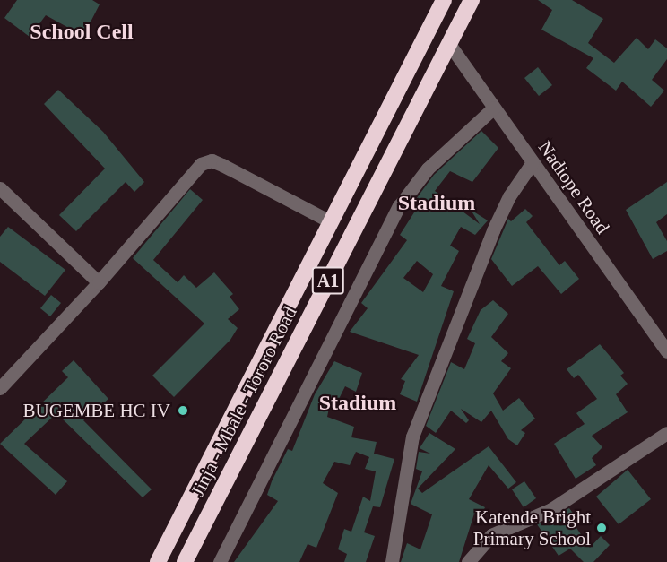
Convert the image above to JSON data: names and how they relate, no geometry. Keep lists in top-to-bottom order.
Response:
{
  "streets": {
    "highway": ["A1", "Jinja - Mbale - Tororo Road"],
    "street": ["Nadiope Road"]
  },
  "crossings": [
    ["Nadiope Road", "Jinja - Mbale - Tororo Road"]
  ],
  "districts": ["School Cell", "Stadium", "Stadium"],
  "places": ["BUGEMBE HC IV", "Katende Bright Primary School"]
}
